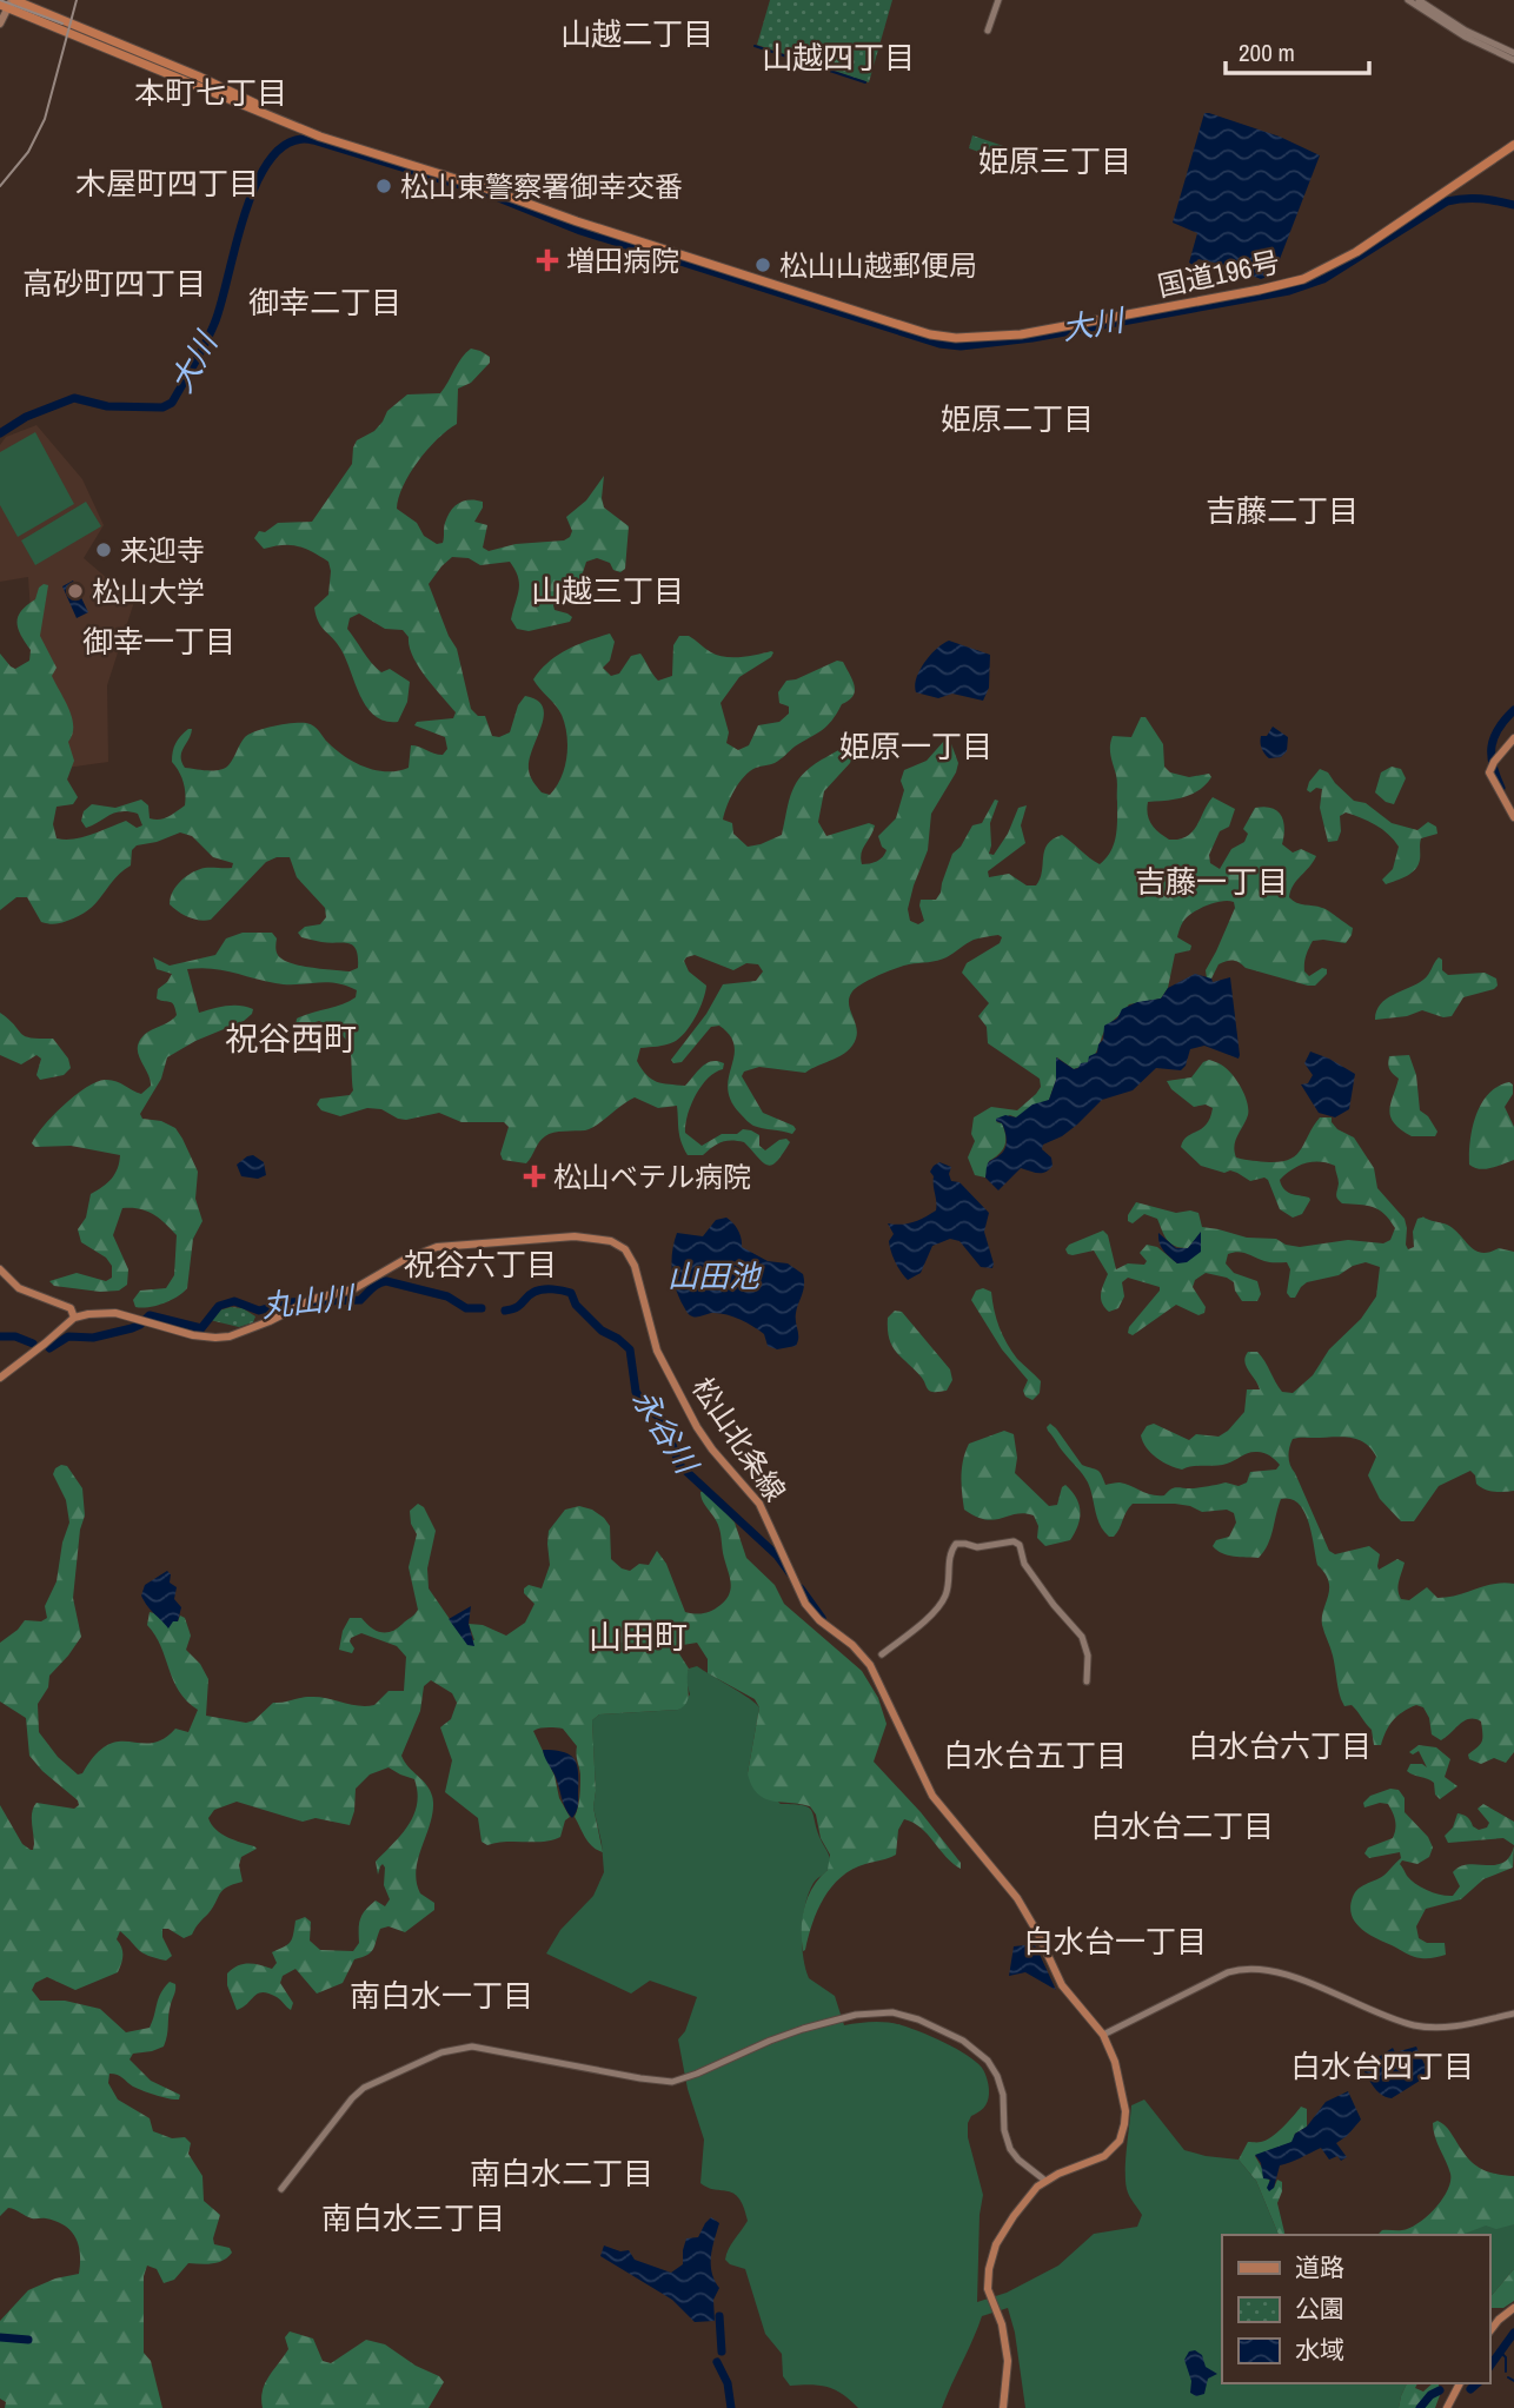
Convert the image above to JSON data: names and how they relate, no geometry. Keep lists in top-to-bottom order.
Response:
{
  "streets": {
    "highway": ["国道196号"],
    "main road": ["松山北条線"]
  },
  "districts": [
    "山越二丁目",
    "山越四丁目",
    "本町七丁目",
    "姫原三丁目",
    "木屋町四丁目",
    "高砂町四丁目",
    "御幸二丁目",
    "姫原二丁目",
    "吉藤二丁目",
    "山越三丁目",
    "御幸一丁目",
    "姫原一丁目",
    "吉藤一丁目",
    "祝谷西町",
    "祝谷六丁目",
    "山田町",
    "白水台六丁目",
    "白水台五丁目",
    "白水台二丁目",
    "白水台一丁目",
    "南白水一丁目",
    "白水台四丁目",
    "南白水二丁目",
    "南白水三丁目"
  ],
  "water": [
    "大川",
    "山田池",
    "丸山川",
    "永谷川"
  ],
  "places": {
    "other": [
      "松山東警察署御幸交番",
      "松山山越郵便局",
      "来迎寺",
      "松山大学"
    ],
    "health": ["増田病院", "松山ベテル病院"]
  },
  "legend": ["道路", "公園", "水域"],
  "scale_bar": "200 m"
}
